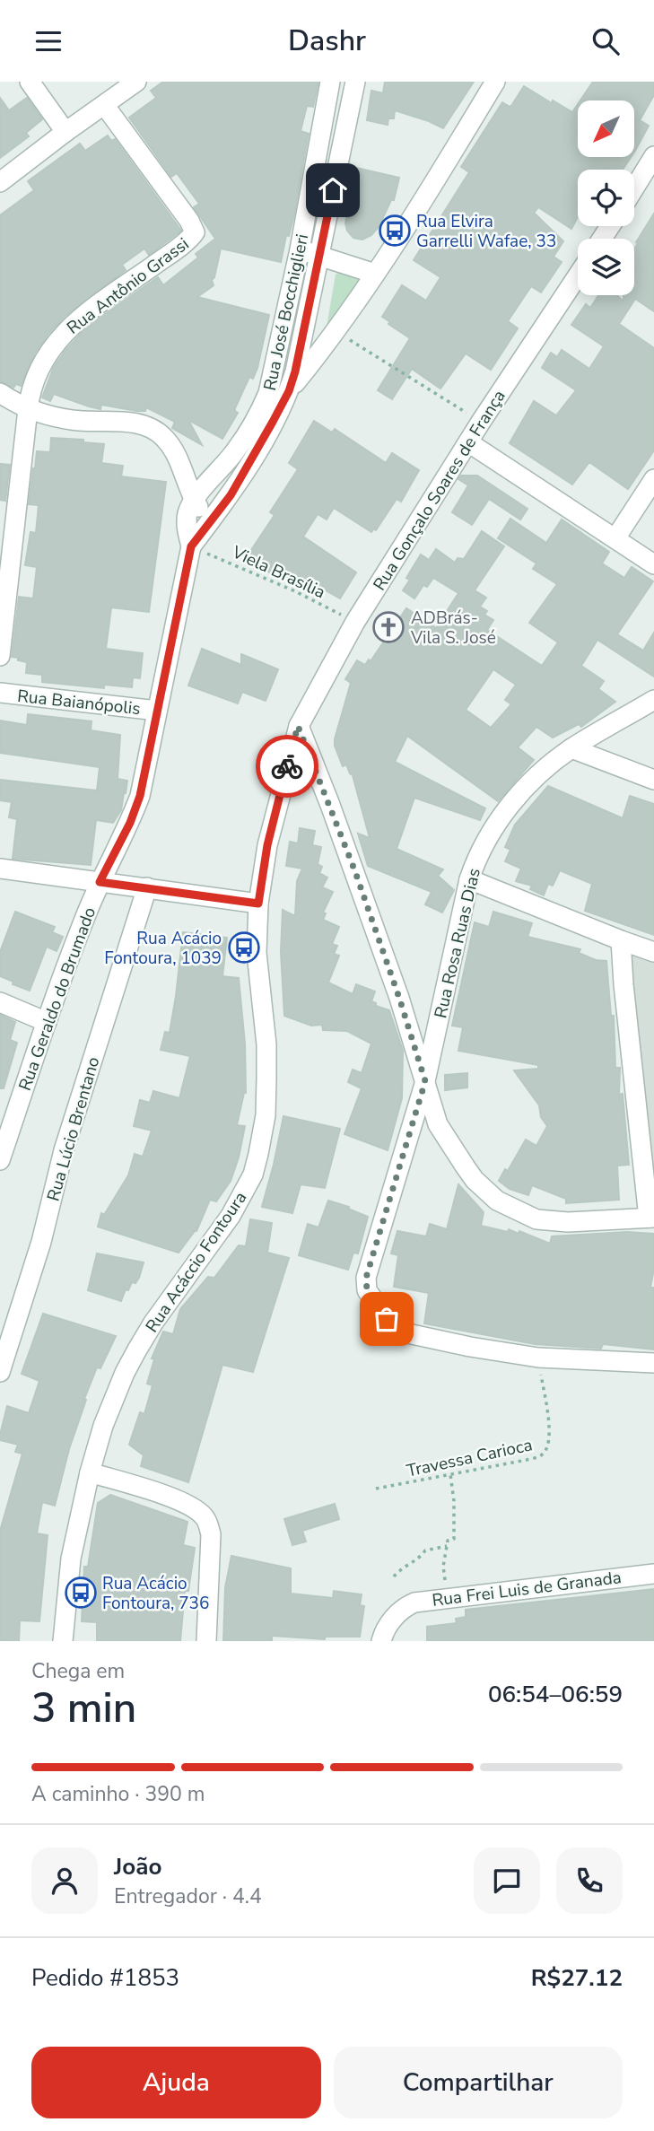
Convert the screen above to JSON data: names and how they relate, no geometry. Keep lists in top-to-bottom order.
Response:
{
  "streets": {
    "street": [
      "Rua Antônio Grassi",
      "Rua José Bocchiglieri",
      "Rua Gonçalo Soares de França",
      "Rua Baianópolis",
      "Rua Rosa Ruas Dias",
      "Rua Geraldo do Brumado",
      "Rua Lúcio Brentano",
      "Rua Acáccio Fontoura",
      "Rua Frei Luis de Granada"
    ],
    "path": ["Viela Brasília", "Travessa Carioca"]
  },
  "crossings": [
    ["Rua José Bocchiglieri", "Viela Brasília"],
    ["Rua José Bocchiglieri", "Rua Geraldo do Brumado"],
    ["Rua Gonçalo Soares de França", "Viela Brasília"],
    ["Rua Gonçalo Soares de França", "Rua Acáccio Fontoura"],
    ["Viela Brasília", "Rua Geraldo do Brumado"],
    ["Rua Baianópolis", "Rua Geraldo do Brumado"]
  ],
  "places": {
    "bus stop": ["Rua Elvira Garrelli Wafae, 33", "Rua Acácio Fontoura, 1039", "Rua Acácio Fontoura, 736"],
    "church": ["ADBrás- Vila S. José"]
  },
  "north": "bottom left",
  "page": {
    "header": "Dashr",
    "heading": ["3 min", "Chega em", "06:54–06:59"],
    "panel": [
      "João",
      "Entregador · 4.4",
      "Pedido #1853",
      "R$27.12"
    ],
    "bar": "A caminho · 390 m",
    "buttons": ["Ajuda", "Compartilhar"]
  }
}
